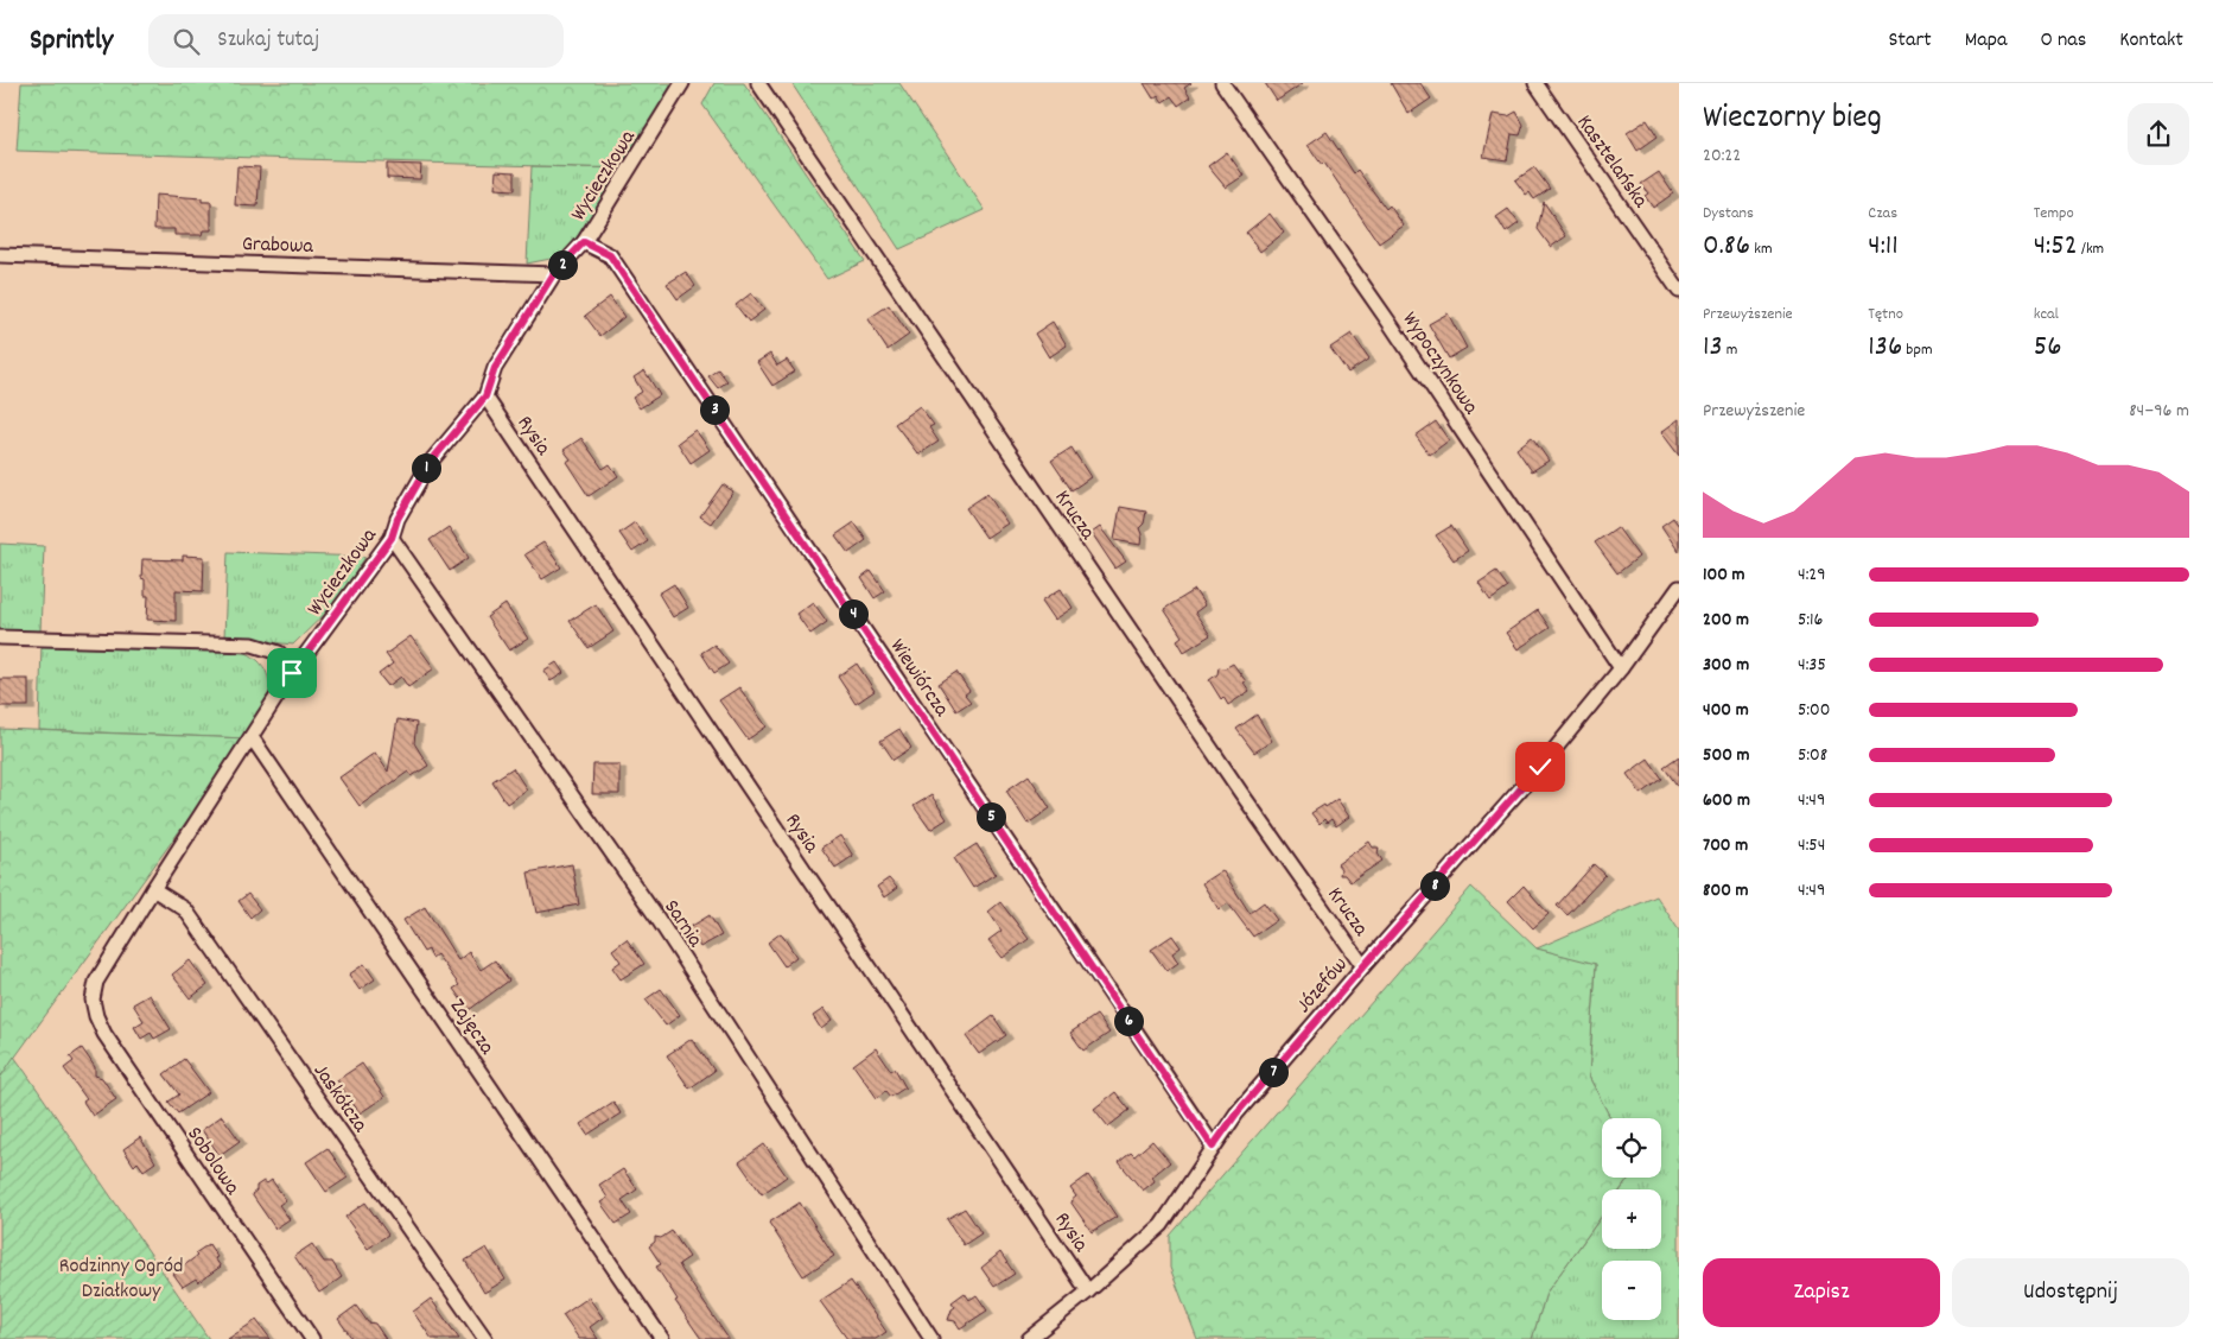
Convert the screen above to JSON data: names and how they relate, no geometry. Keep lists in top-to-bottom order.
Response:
{
  "streets": {
    "street": [
      "Kasztelańska",
      "Wycieczkowa",
      "Grabowa",
      "Wypoczynkowa",
      "Rysia",
      "Krucza",
      "Wiewiórcza",
      "Sarnia",
      "Józefów",
      "Zajęcza",
      "Jaskółcza",
      "Sobolowa"
    ]
  },
  "crossings": [
    ["Wycieczkowa", "Grabowa"],
    ["Wycieczkowa", "Rysia"],
    ["Wycieczkowa", "Wiewiórcza"],
    ["Wycieczkowa", "Sarnia"],
    ["Wycieczkowa", "Zajęcza"],
    ["Wycieczkowa", "Jaskółcza"],
    ["Wycieczkowa", "Sobolowa"],
    ["Wypoczynkowa", "Józefów"],
    ["Rysia", "Józefów"],
    ["Krucza", "Józefów"],
    ["Wiewiórcza", "Józefów"]
  ],
  "parks": ["Rodzinny Ogród Działkowy"],
  "page": {
    "header": "Sprintly",
    "search": "Szukaj tutaj",
    "nav": [
      "Start",
      "Mapa",
      "O nas",
      "Kontakt"
    ],
    "heading": ["Wieczorny bieg", "20:22"],
    "stats": [
      ["Dystans", "0.86 km"],
      ["Czas", "4:11"],
      ["Tempo", "4:52 /km"],
      ["Przewyższenie", "13 m"],
      ["Tętno", "136 bpm"],
      ["kcal", "56"]
    ],
    "pins": [
      "2",
      "3",
      "1",
      "4",
      "5",
      "8",
      "6",
      "7"
    ],
    "chart": ["Przewyższenie", "84–96 m"],
    "list": [
      {
        "name": "100 m",
        "note": "4:29"
      },
      {
        "name": "200 m",
        "note": "5:16"
      },
      {
        "name": "300 m",
        "note": "4:35"
      },
      {
        "name": "400 m",
        "note": "5:00"
      },
      {
        "name": "500 m",
        "note": "5:08"
      },
      {
        "name": "600 m",
        "note": "4:49"
      },
      {
        "name": "700 m",
        "note": "4:54"
      },
      {
        "name": "800 m",
        "note": "4:49"
      }
    ],
    "map_buttons": ["+", "−"],
    "buttons": ["Zapisz", "Udostępnij"]
  }
}
